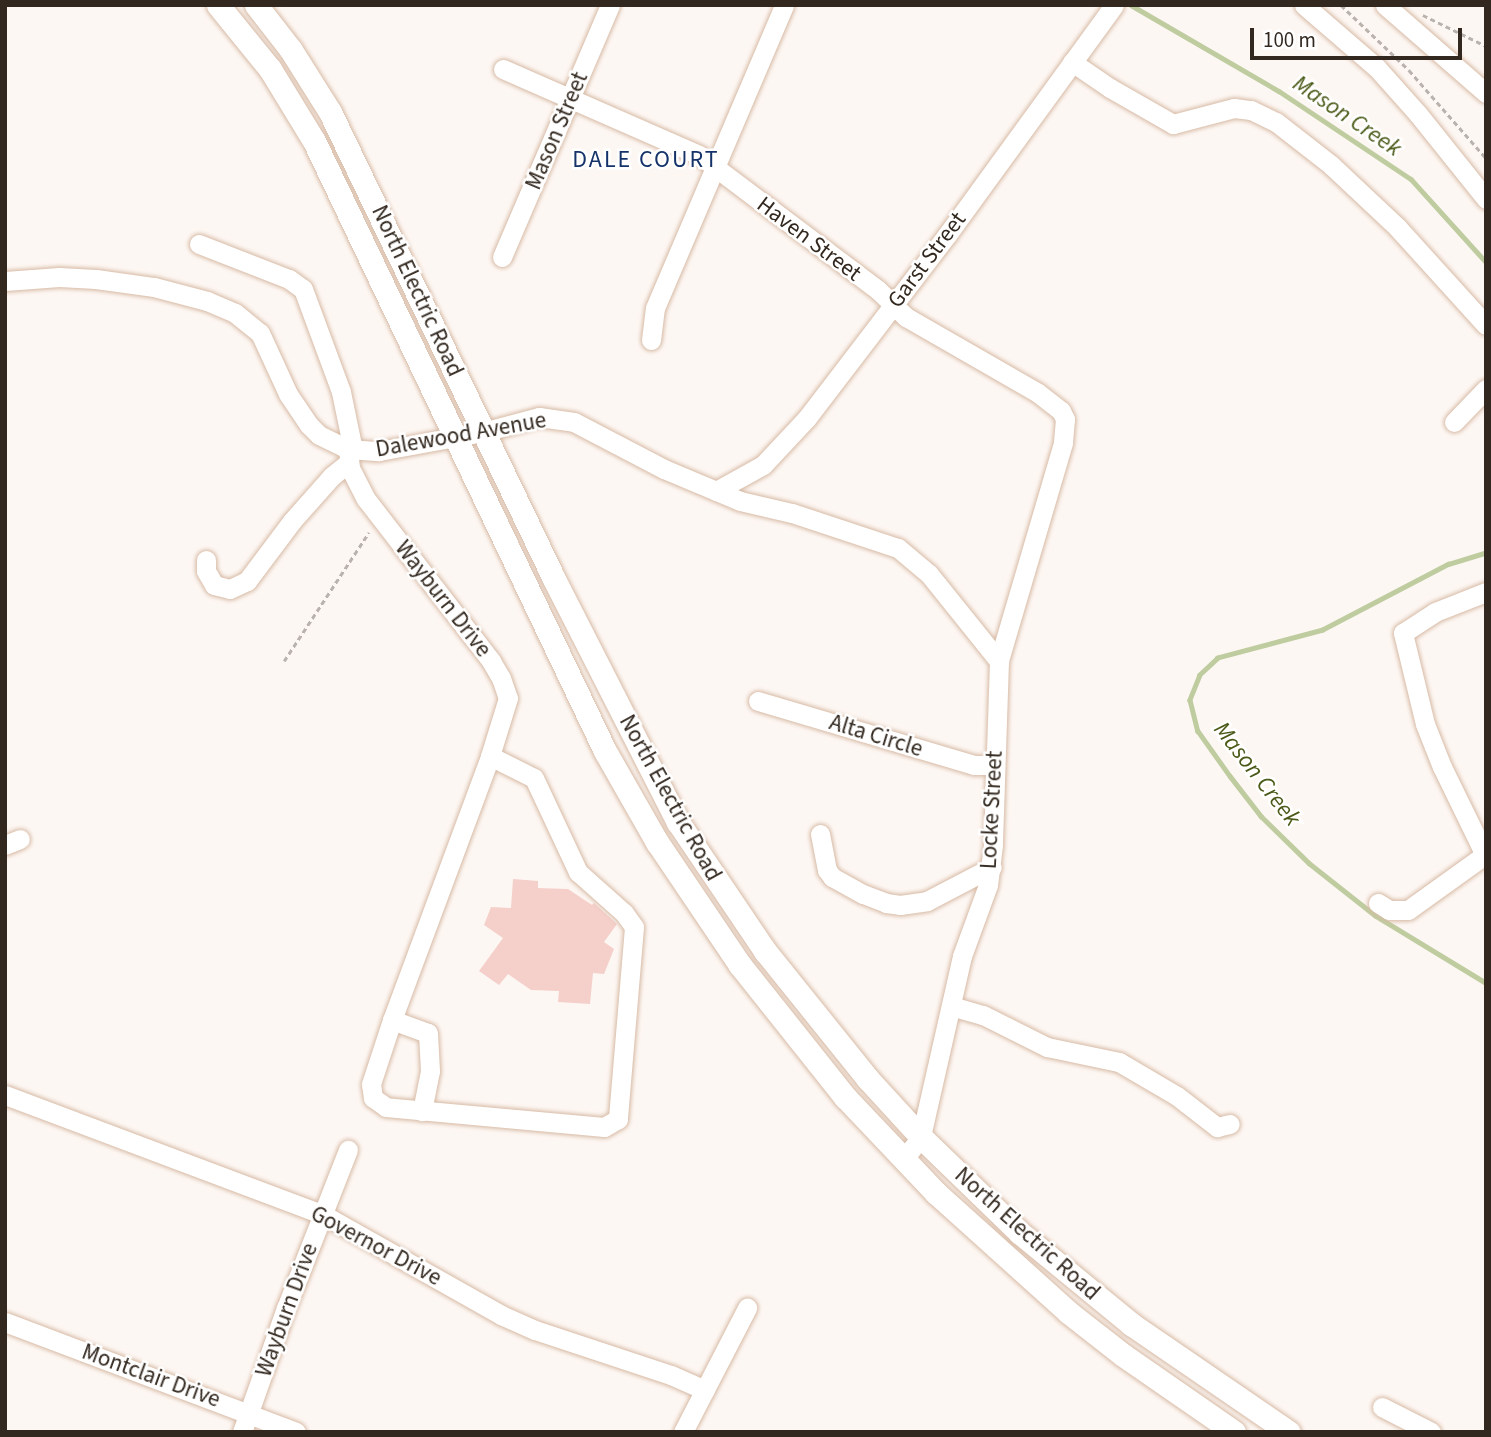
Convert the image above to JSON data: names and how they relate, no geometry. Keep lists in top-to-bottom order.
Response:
{
  "streets": {
    "main road": ["North Electric Road"],
    "street": [
      "Mason Street",
      "Haven Street",
      "Garst Street",
      "Dalewood Avenue",
      "Wayburn Drive",
      "Alta Circle",
      "Locke Street",
      "Governor Drive",
      "Montclair Drive"
    ]
  },
  "crossings": [
    ["Mason Street", "Haven Street"],
    ["Haven Street", "Garst Street"],
    ["Haven Street", "Locke Street"],
    ["Garst Street", "Dalewood Avenue"],
    ["North Electric Road", "Dalewood Avenue"],
    ["North Electric Road", "Locke Street"],
    ["Dalewood Avenue", "Wayburn Drive"],
    ["Dalewood Avenue", "Locke Street"],
    ["Wayburn Drive", "Governor Drive"],
    ["Wayburn Drive", "Montclair Drive"],
    ["Alta Circle", "Locke Street"]
  ],
  "districts": ["DALE COURT"],
  "water": ["Mason Creek"],
  "scale_bar": "100 m"
}
